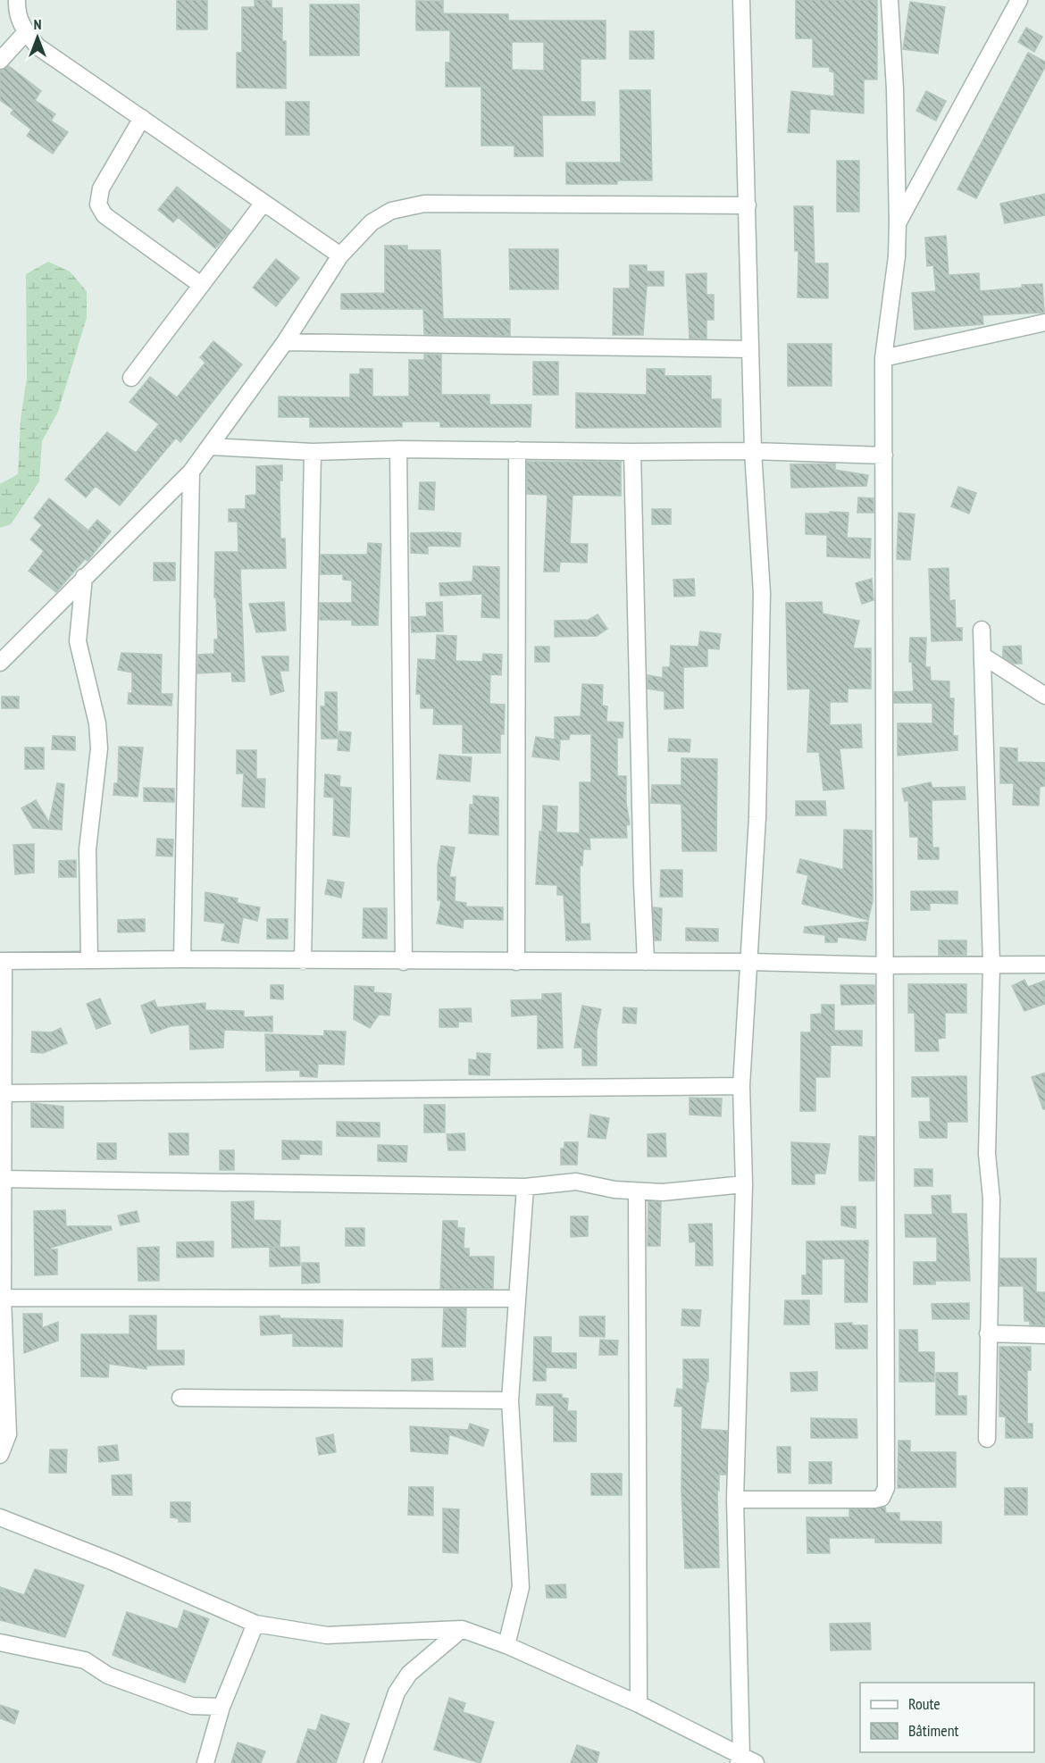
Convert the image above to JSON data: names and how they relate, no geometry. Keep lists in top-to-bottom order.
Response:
{
  "legend": ["Route", "Bâtiment"],
  "north": "top"
}
